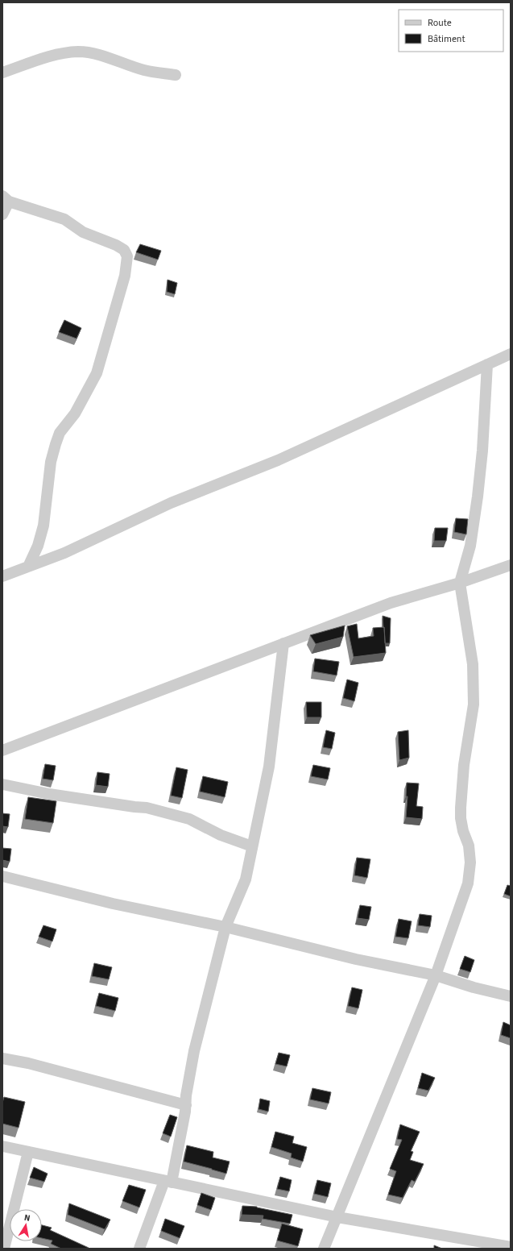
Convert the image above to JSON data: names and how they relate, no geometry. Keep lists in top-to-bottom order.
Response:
{
  "legend": ["Route", "Bâtiment"],
  "north": "top"
}
